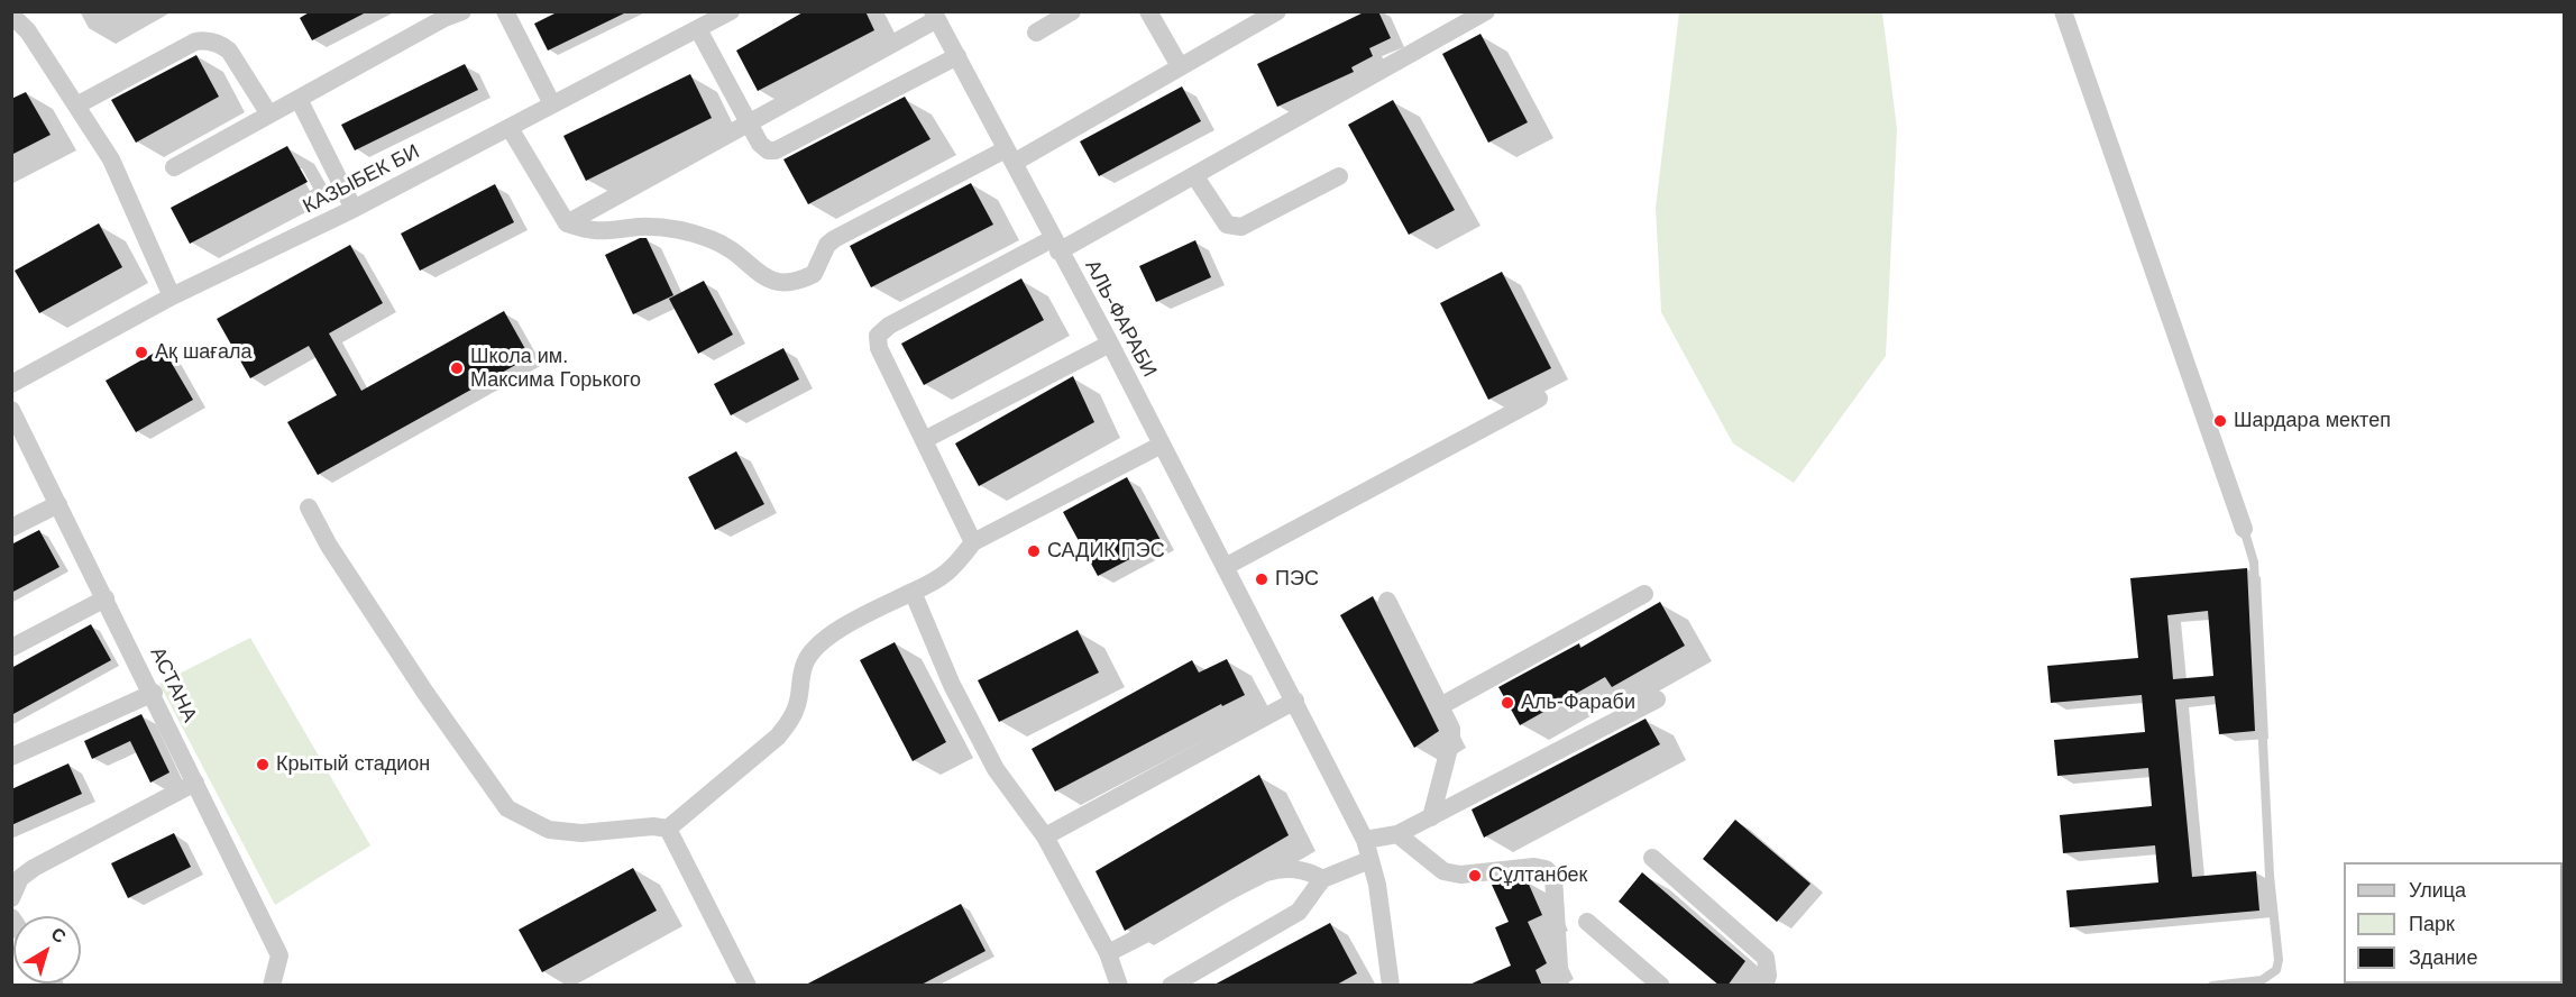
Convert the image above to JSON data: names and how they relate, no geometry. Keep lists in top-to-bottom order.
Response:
{
  "streets": {
    "street": ["КАЗЫБЕК БИ", "АЛЬ-ФАРАБИ", "АСТАНА"]
  },
  "places": [
    "Ақ шағала",
    "Школа им. Максима Горького",
    "Шардара мектеп",
    "САДИК ПЭС",
    "ПЭС",
    "Аль-Фараби",
    "Крытый стадион",
    "Сұлтанбек"
  ],
  "legend": ["Улица", "Парк", "Здание"],
  "north": "top right"
}
